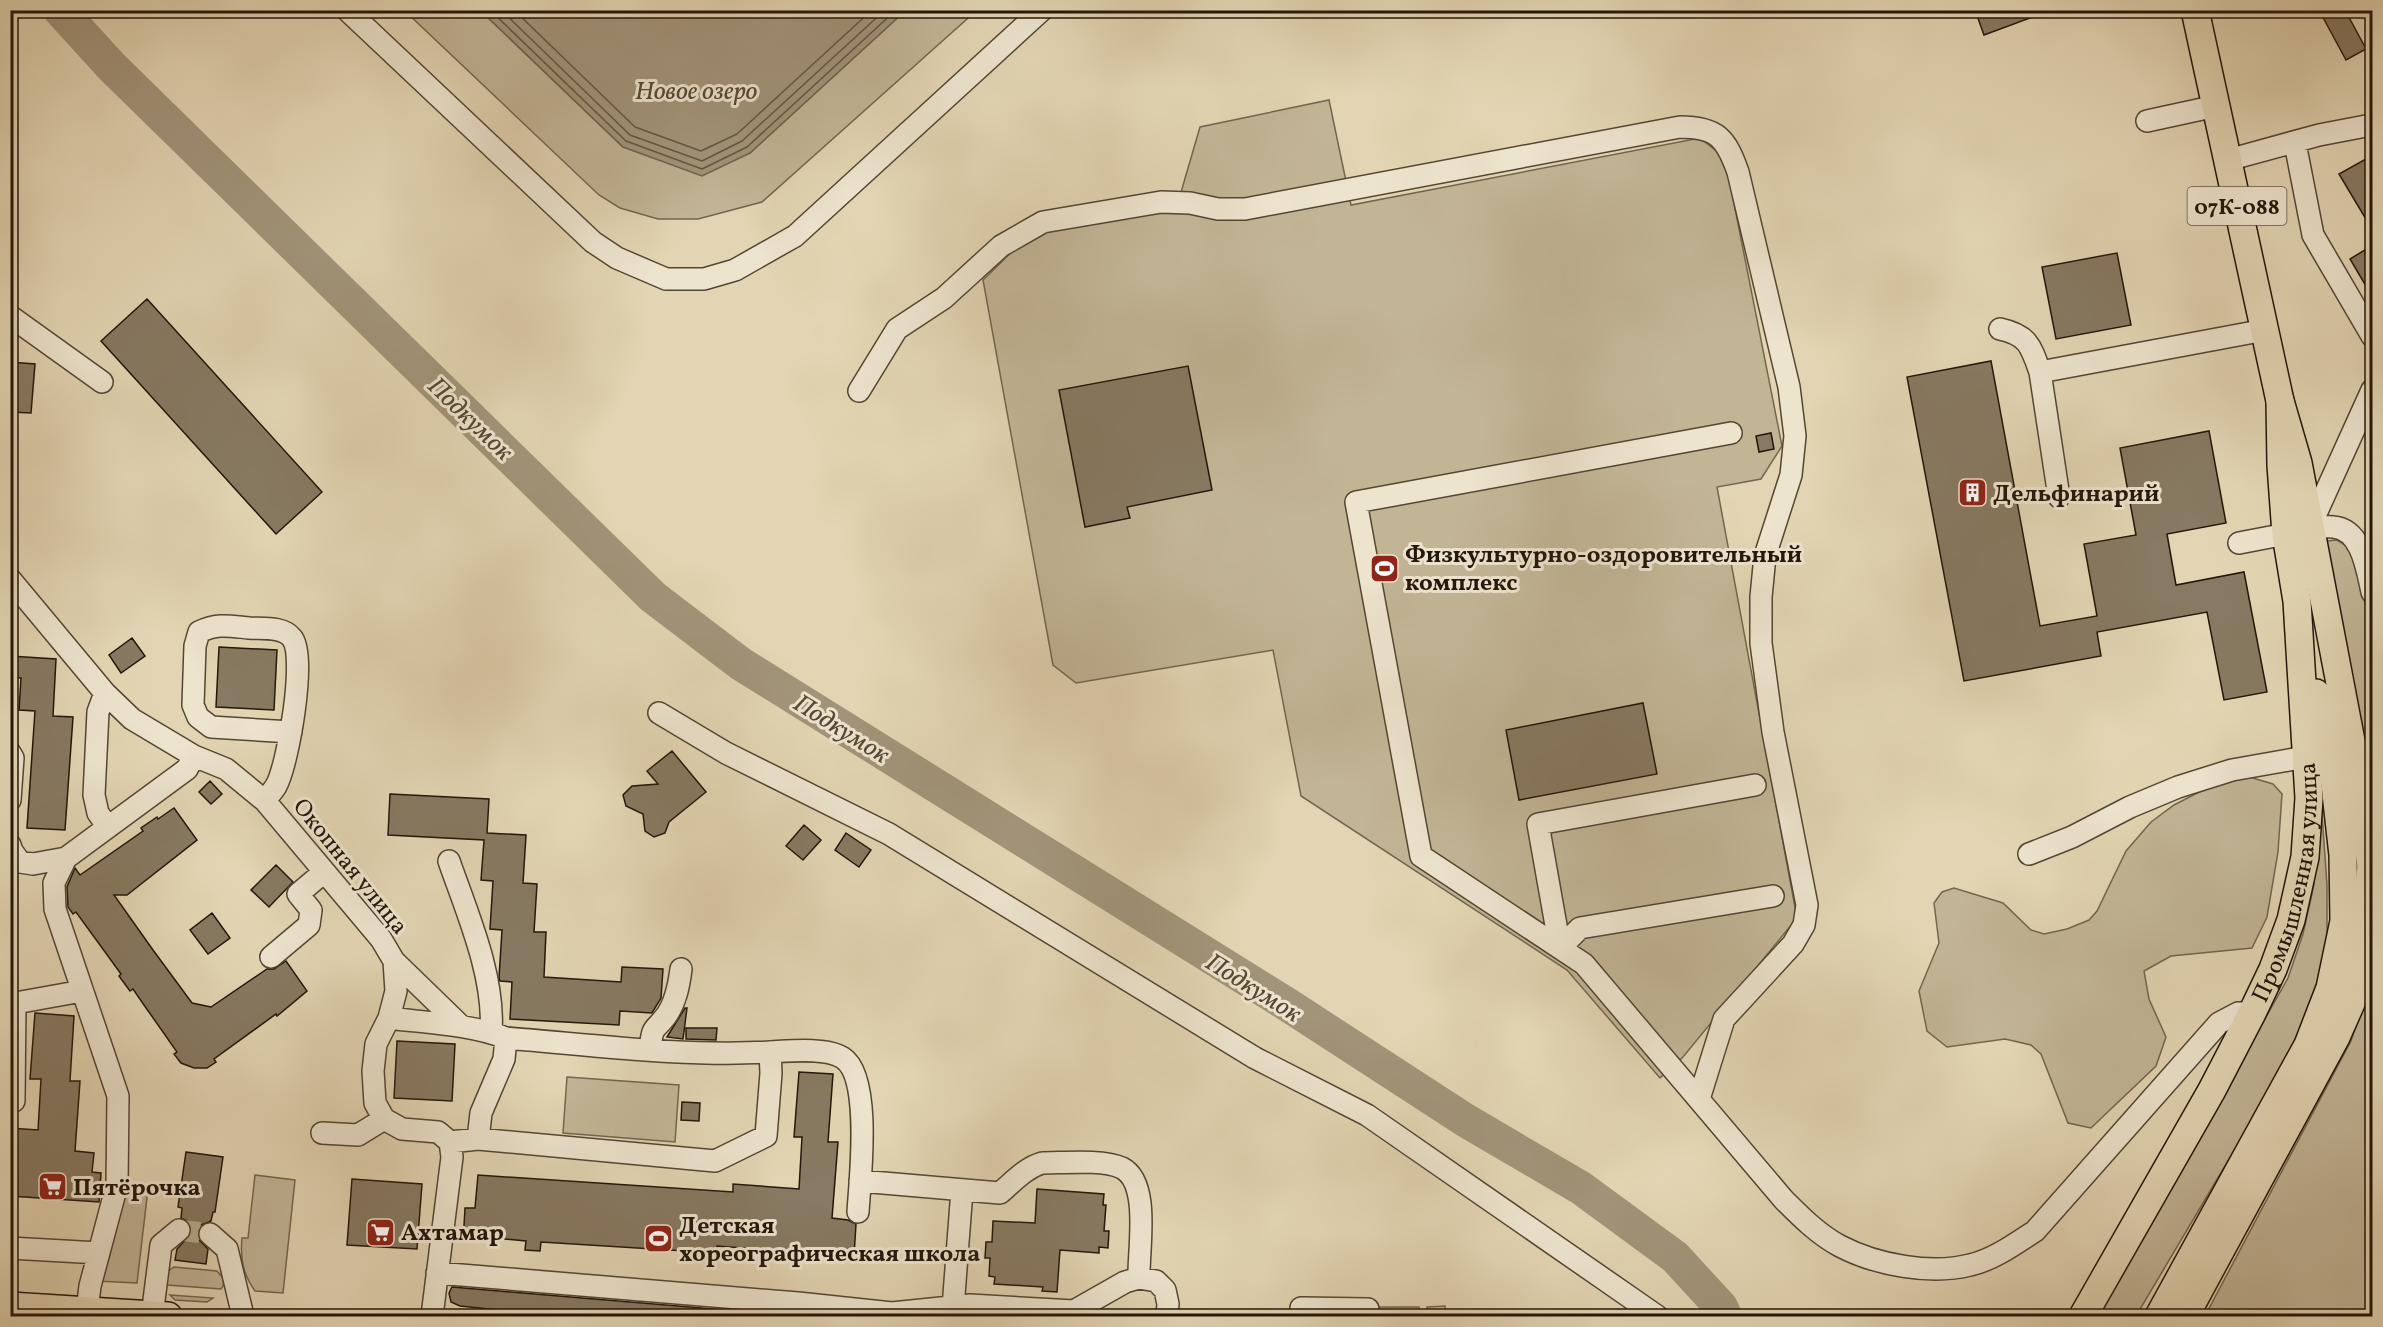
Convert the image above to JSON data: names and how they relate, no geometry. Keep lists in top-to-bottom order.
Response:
{
  "streets": {
    "main road": ["07К-088", "Промышленная улица"],
    "street": ["Окопная улица"]
  },
  "water": ["Новое озеро", "Подкумок"],
  "places": {
    "building": ["Дельфинарий"],
    "sports": ["Физкультурно-оздоровительный комплекс", "Детская хореографическая школа"],
    "supermarket": ["Пятёрочка", "Ахтамар"]
  }
}
